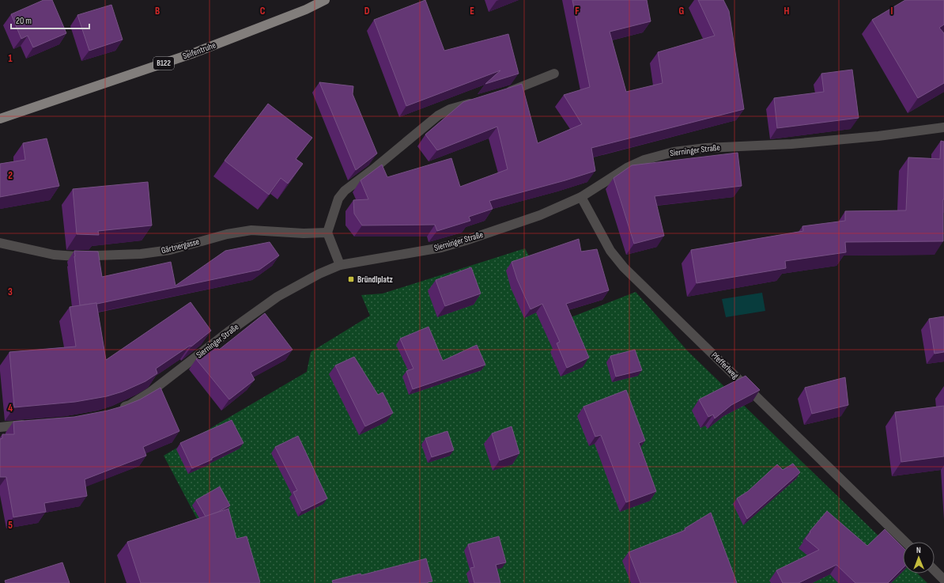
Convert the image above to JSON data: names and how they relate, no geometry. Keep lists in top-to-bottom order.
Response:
{
  "streets": {
    "main road": ["Seifentruhe", "B122"],
    "street": ["Sierninger Straße", "Gärtnergasse", "Pfefferlweg"]
  },
  "crossings": [
    ["Sierninger Straße", "Pfefferlweg"]
  ],
  "places": {
    "transit": ["Bründlplatz"]
  },
  "scale_bar": "20 m",
  "north": "top",
  "grid": {
    "columns": [
      "B",
      "C",
      "D",
      "E",
      "F",
      "G",
      "H",
      "I"
    ],
    "rows": [
      "1",
      "2",
      "3",
      "4",
      "5"
    ]
  }
}
